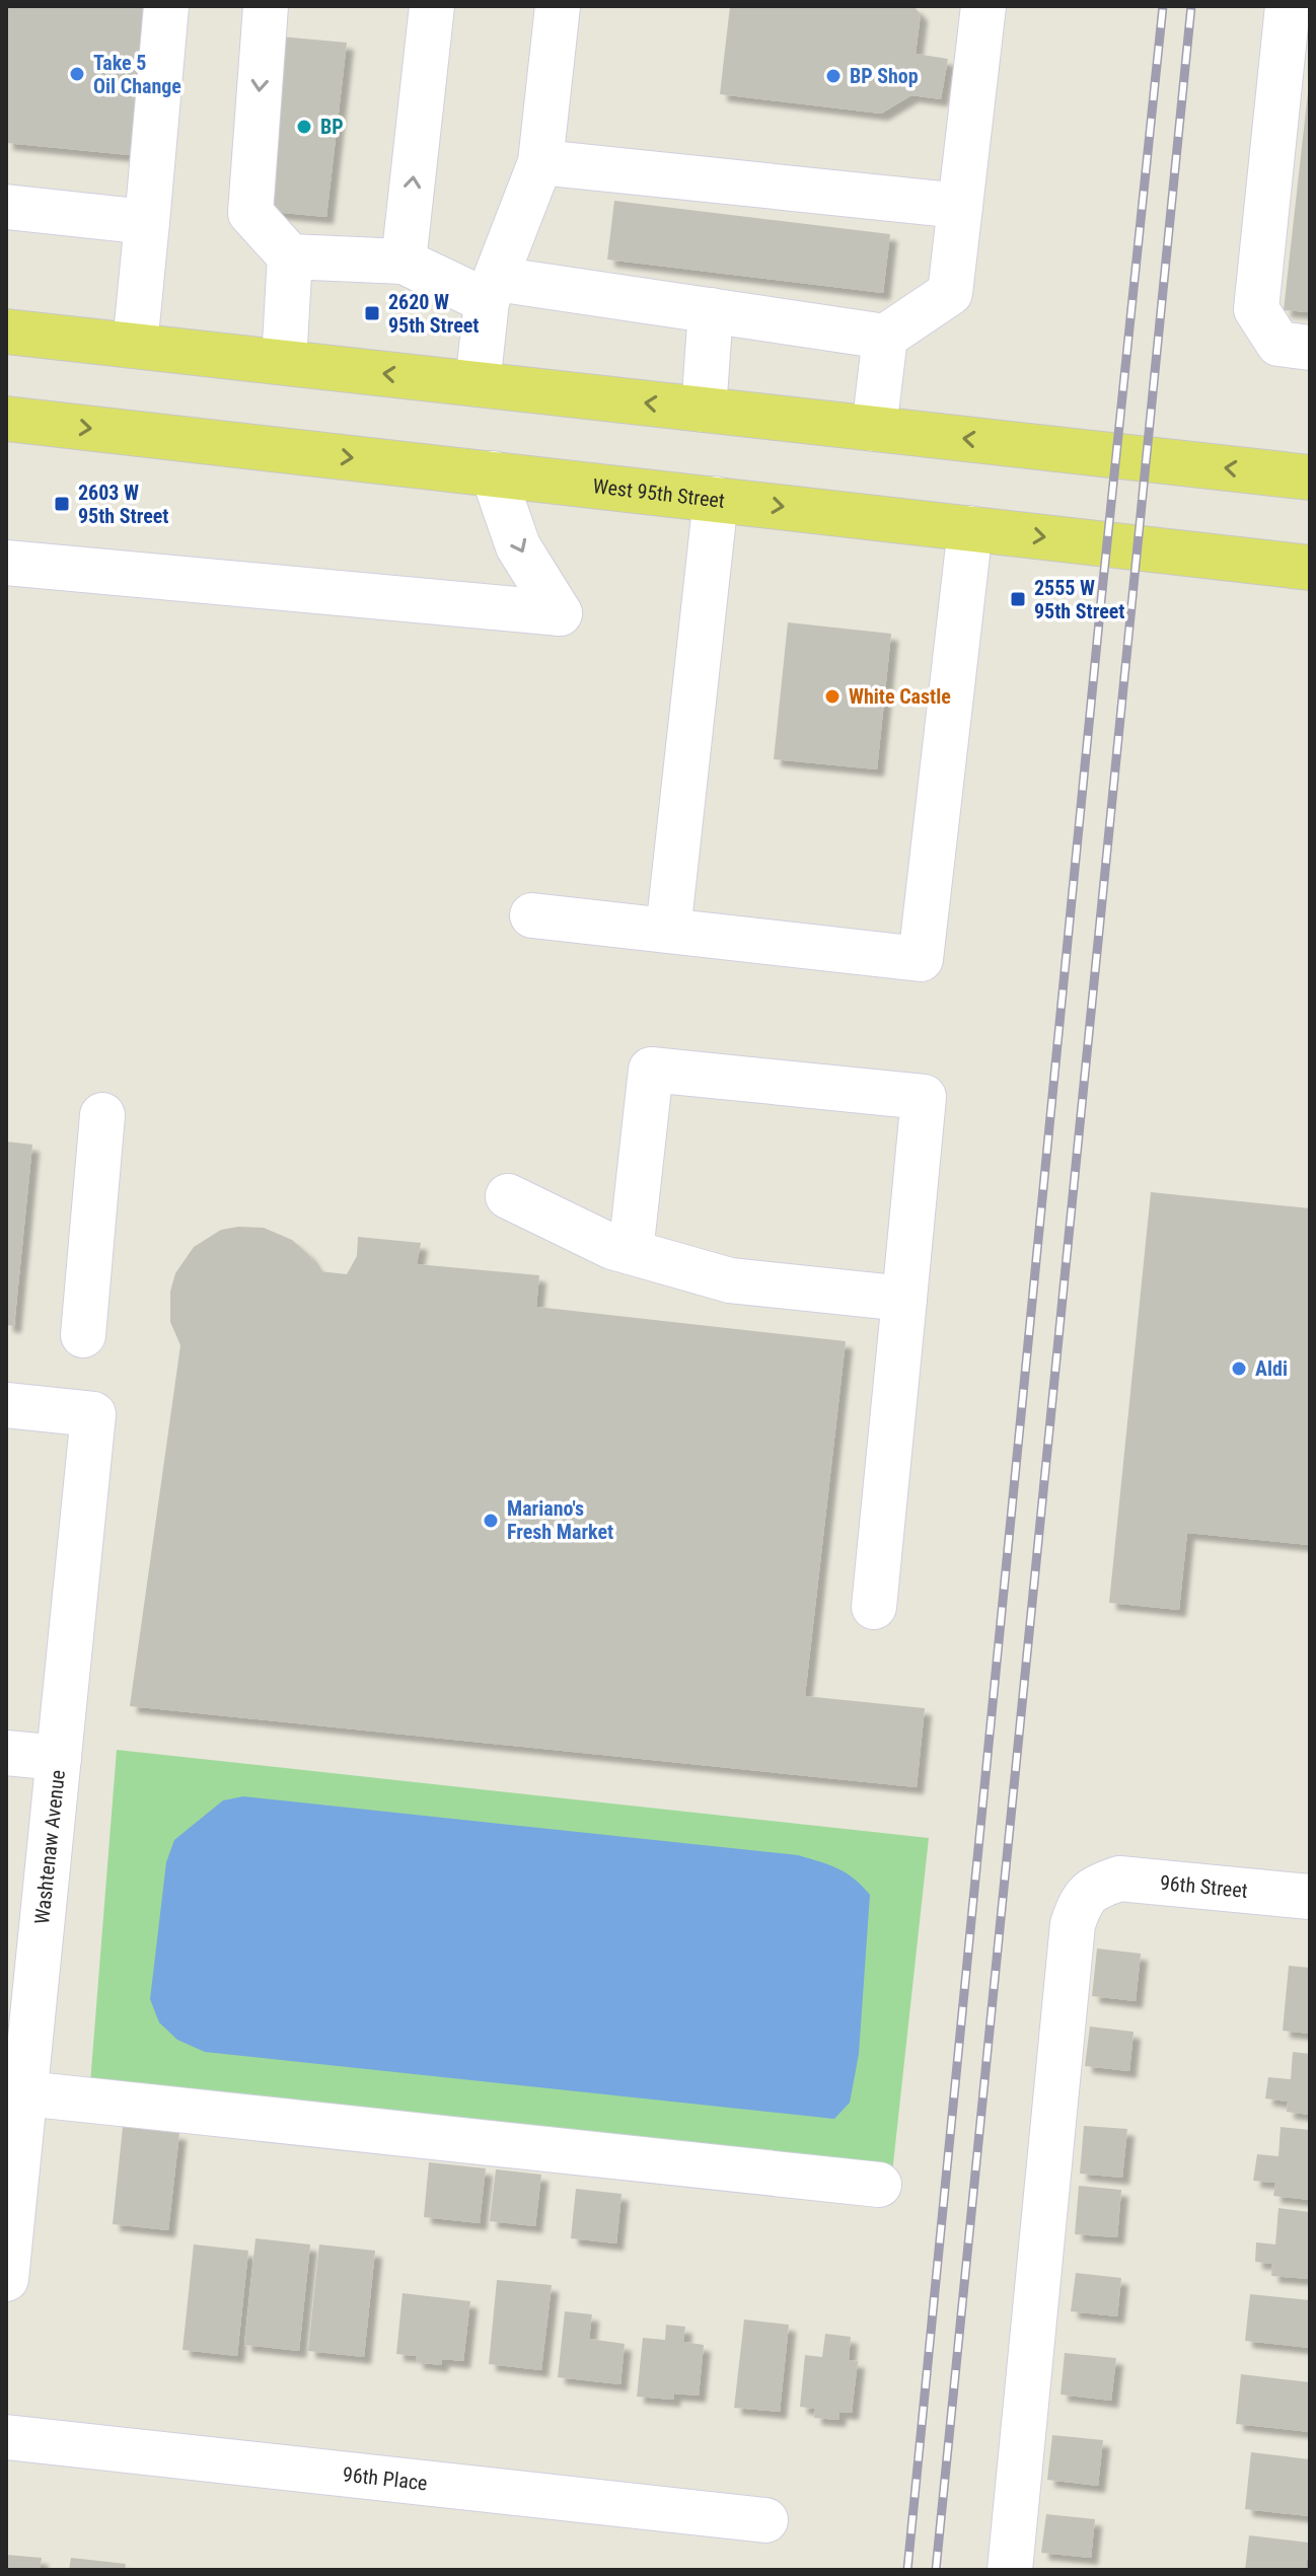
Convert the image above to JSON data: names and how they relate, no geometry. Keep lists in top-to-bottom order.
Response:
{
  "streets": {
    "main road": ["West 95th Street"],
    "street": ["Washtenaw Avenue", "96th Street", "96th Place"]
  },
  "places": {
    "other": [
      "Take 5 Oil Change",
      "BP Shop",
      "BP",
      "White Castle",
      "Aldi",
      "Mariano's Fresh Market"
    ],
    "transit": ["2620 W 95th Street", "2603 W 95th Street", "2555 W 95th Street"]
  }
}
